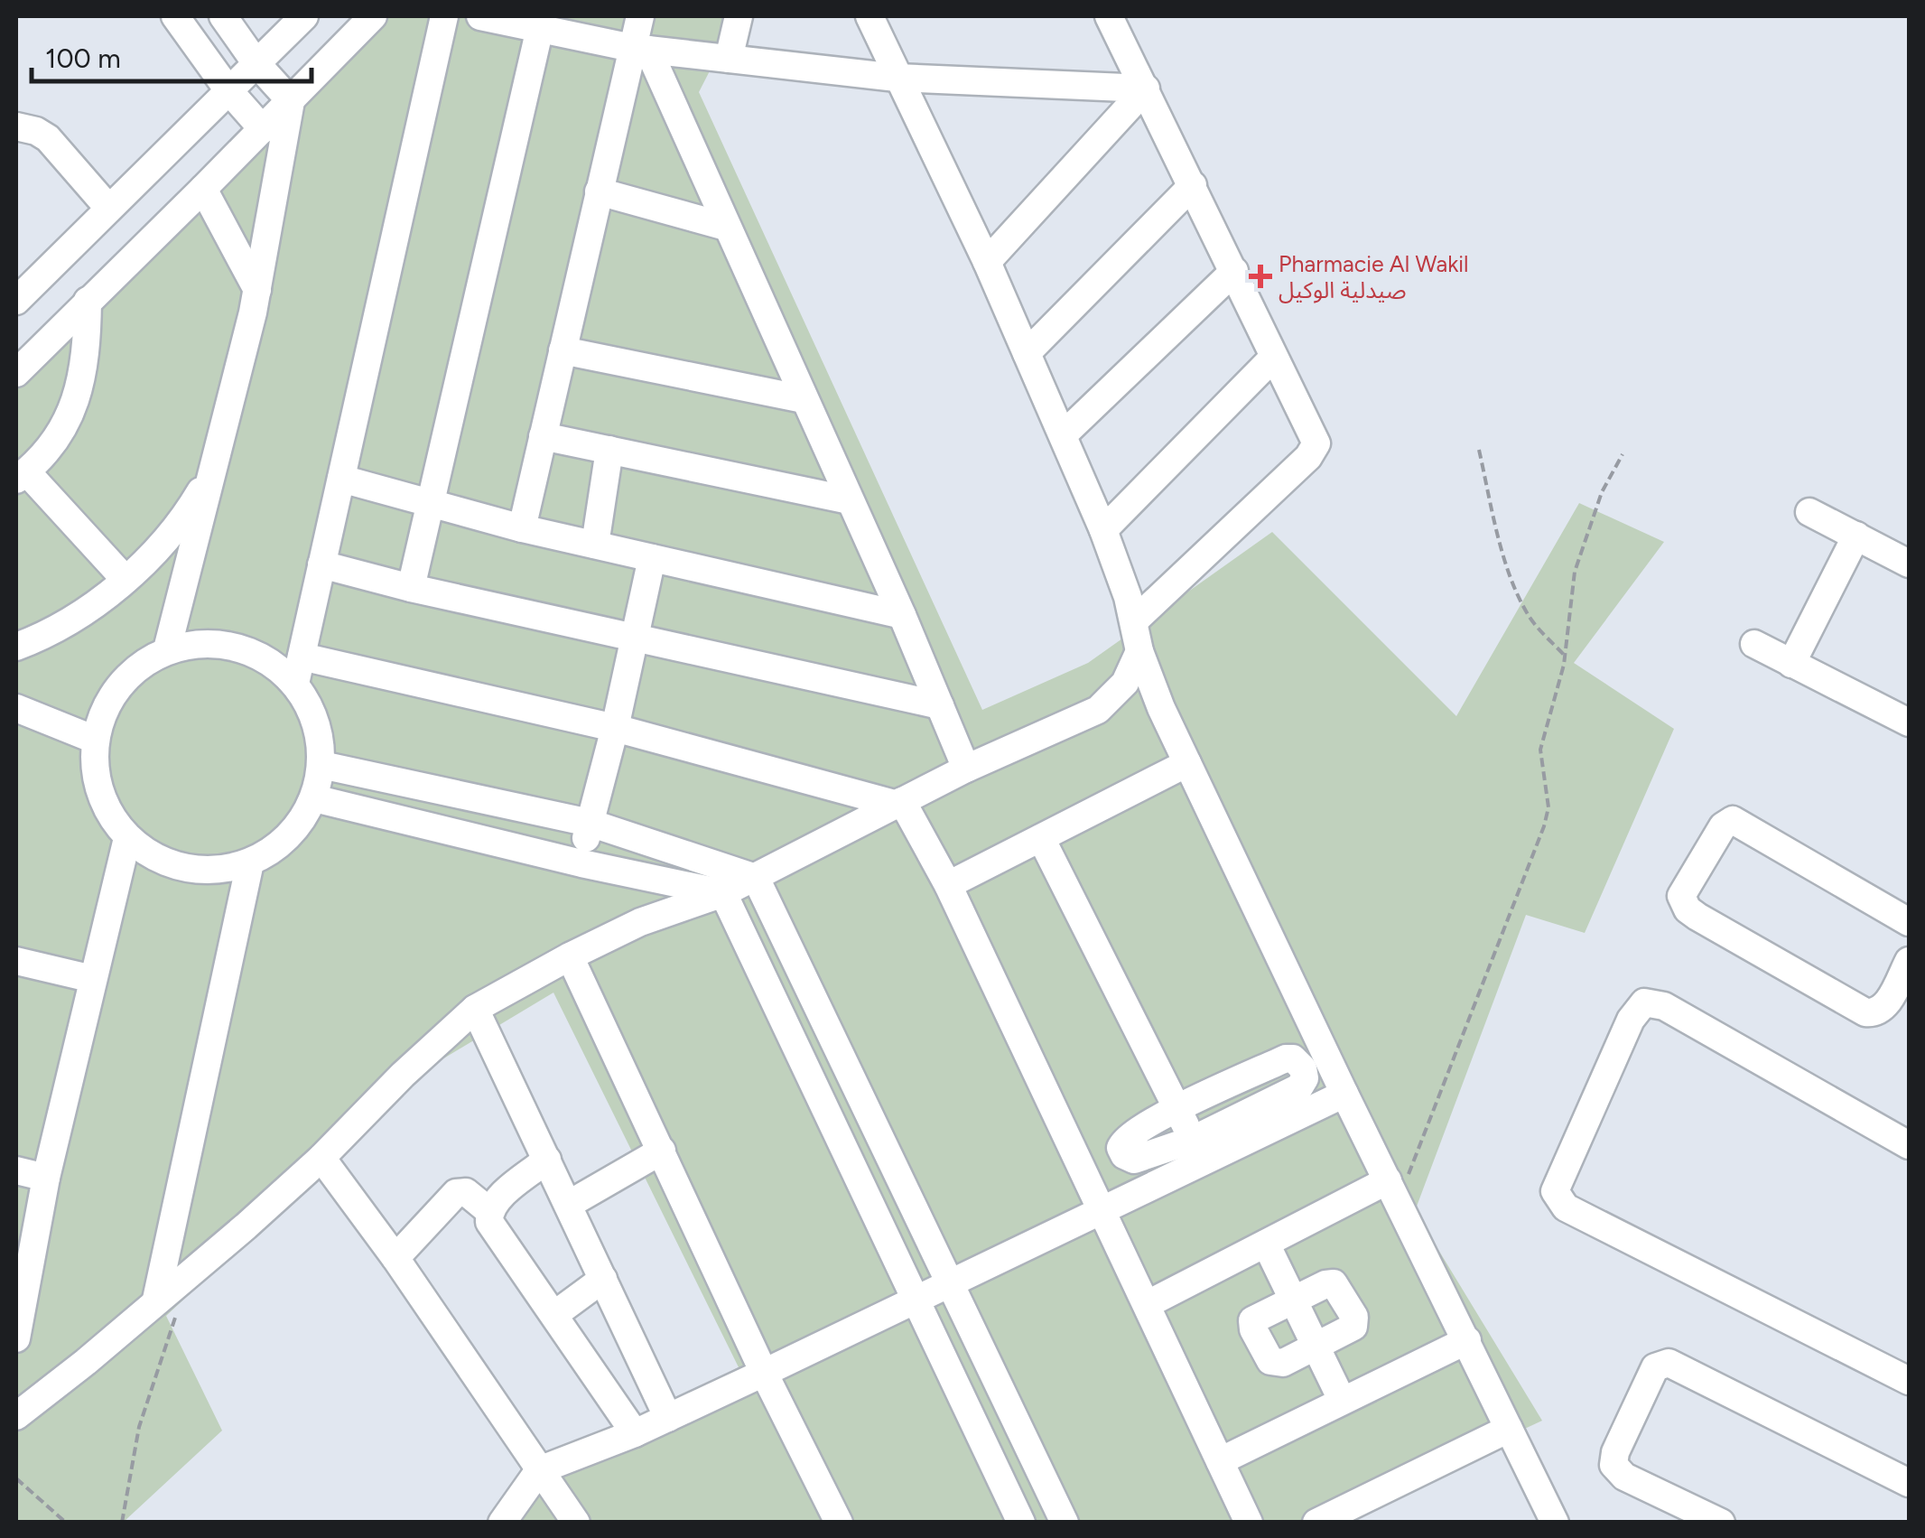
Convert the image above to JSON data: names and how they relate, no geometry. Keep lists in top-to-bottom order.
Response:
{
  "places": {
    "health": ["Pharmacie Al Wakil صيدلية الوكيل"]
  },
  "scale_bar": "100 m"
}
